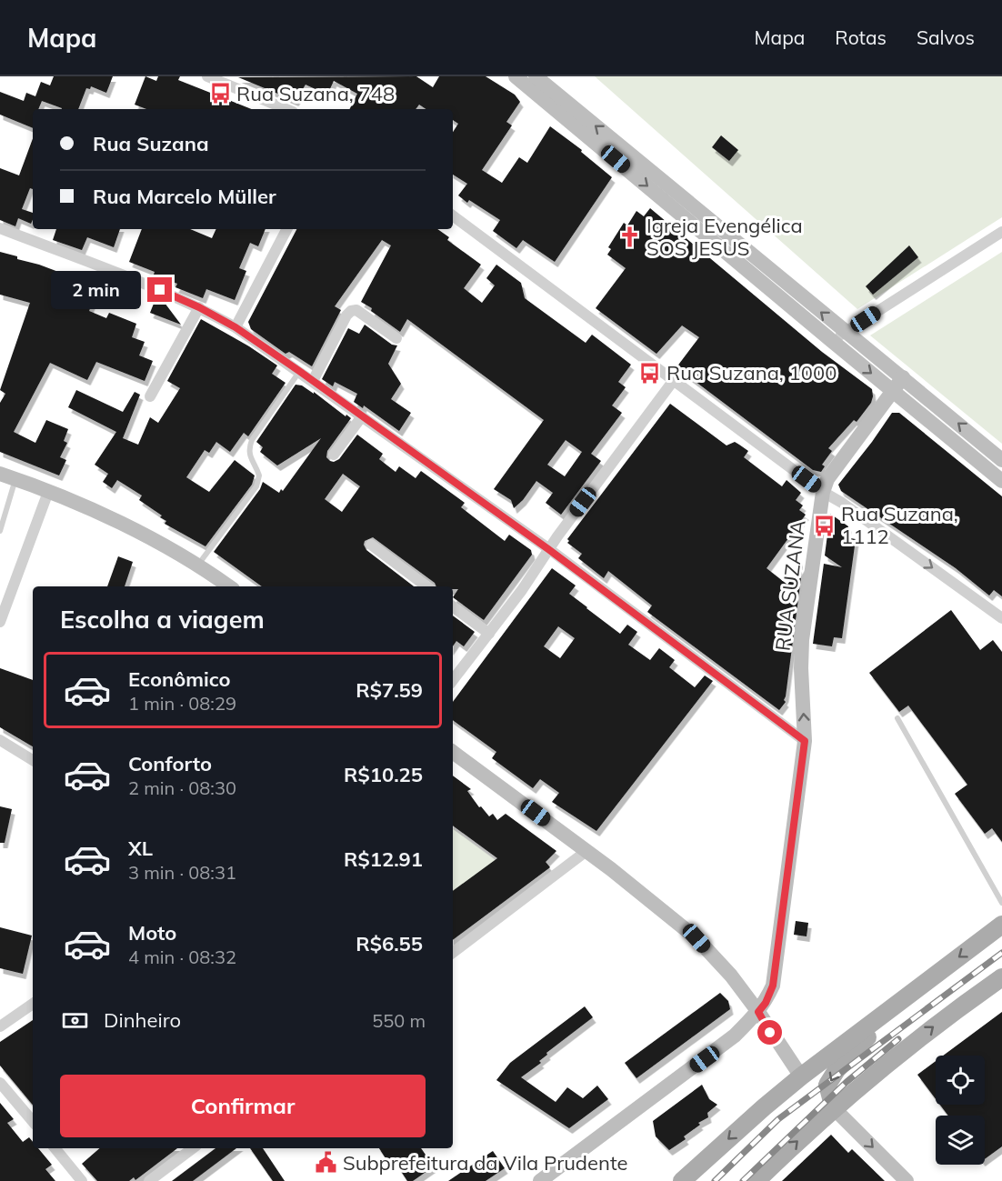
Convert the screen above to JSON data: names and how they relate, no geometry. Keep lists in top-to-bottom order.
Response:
{
  "streets": {
    "main road": ["RUA SUZANA"]
  },
  "places": {
    "bus stop": ["Rua Suzana, 748", "Rua Suzana, 1000", "Rua Suzana, 1112"],
    "church": ["Igreja Evengélica SOS JESUS"],
    "public building": ["Subprefeitura da Vila Prudente"]
  },
  "page": {
    "header": "Mapa",
    "nav": ["Mapa", "Rotas", "Salvos"],
    "banner": ["Rua Suzana", "Rua Marcelo Müller"],
    "bubble": "2 min",
    "heading": "Escolha a viagem",
    "list": [
      {
        "name": "Econômico",
        "note": "1 min · 08:29",
        "value": "R$7.59"
      },
      {
        "name": "Conforto",
        "note": "2 min · 08:30",
        "value": "R$10.25"
      },
      {
        "name": "XL",
        "note": "3 min · 08:31",
        "value": "R$12.91"
      },
      {
        "name": "Moto",
        "note": "4 min · 08:32",
        "value": "R$6.55"
      }
    ],
    "pay": ["Dinheiro", "550 m"],
    "buttons": "Confirmar"
  }
}
